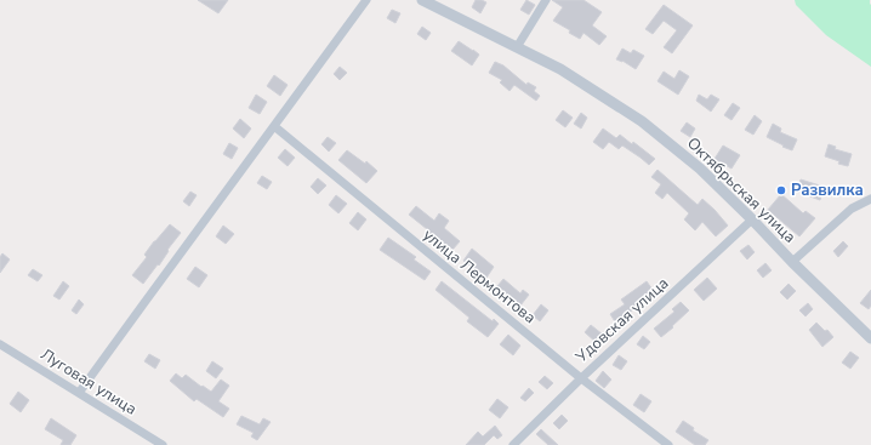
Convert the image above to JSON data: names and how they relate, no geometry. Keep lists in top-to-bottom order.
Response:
{
  "streets": {
    "street": [
      "Октябрьская улица",
      "улица Лермонтова",
      "Удовская улица",
      "Луговая улица"
    ]
  },
  "crossings": [
    ["Октябрьская улица", "Удовская улица"],
    ["улица Лермонтова", "Удовская улица"]
  ],
  "places": ["Развилка"]
}
